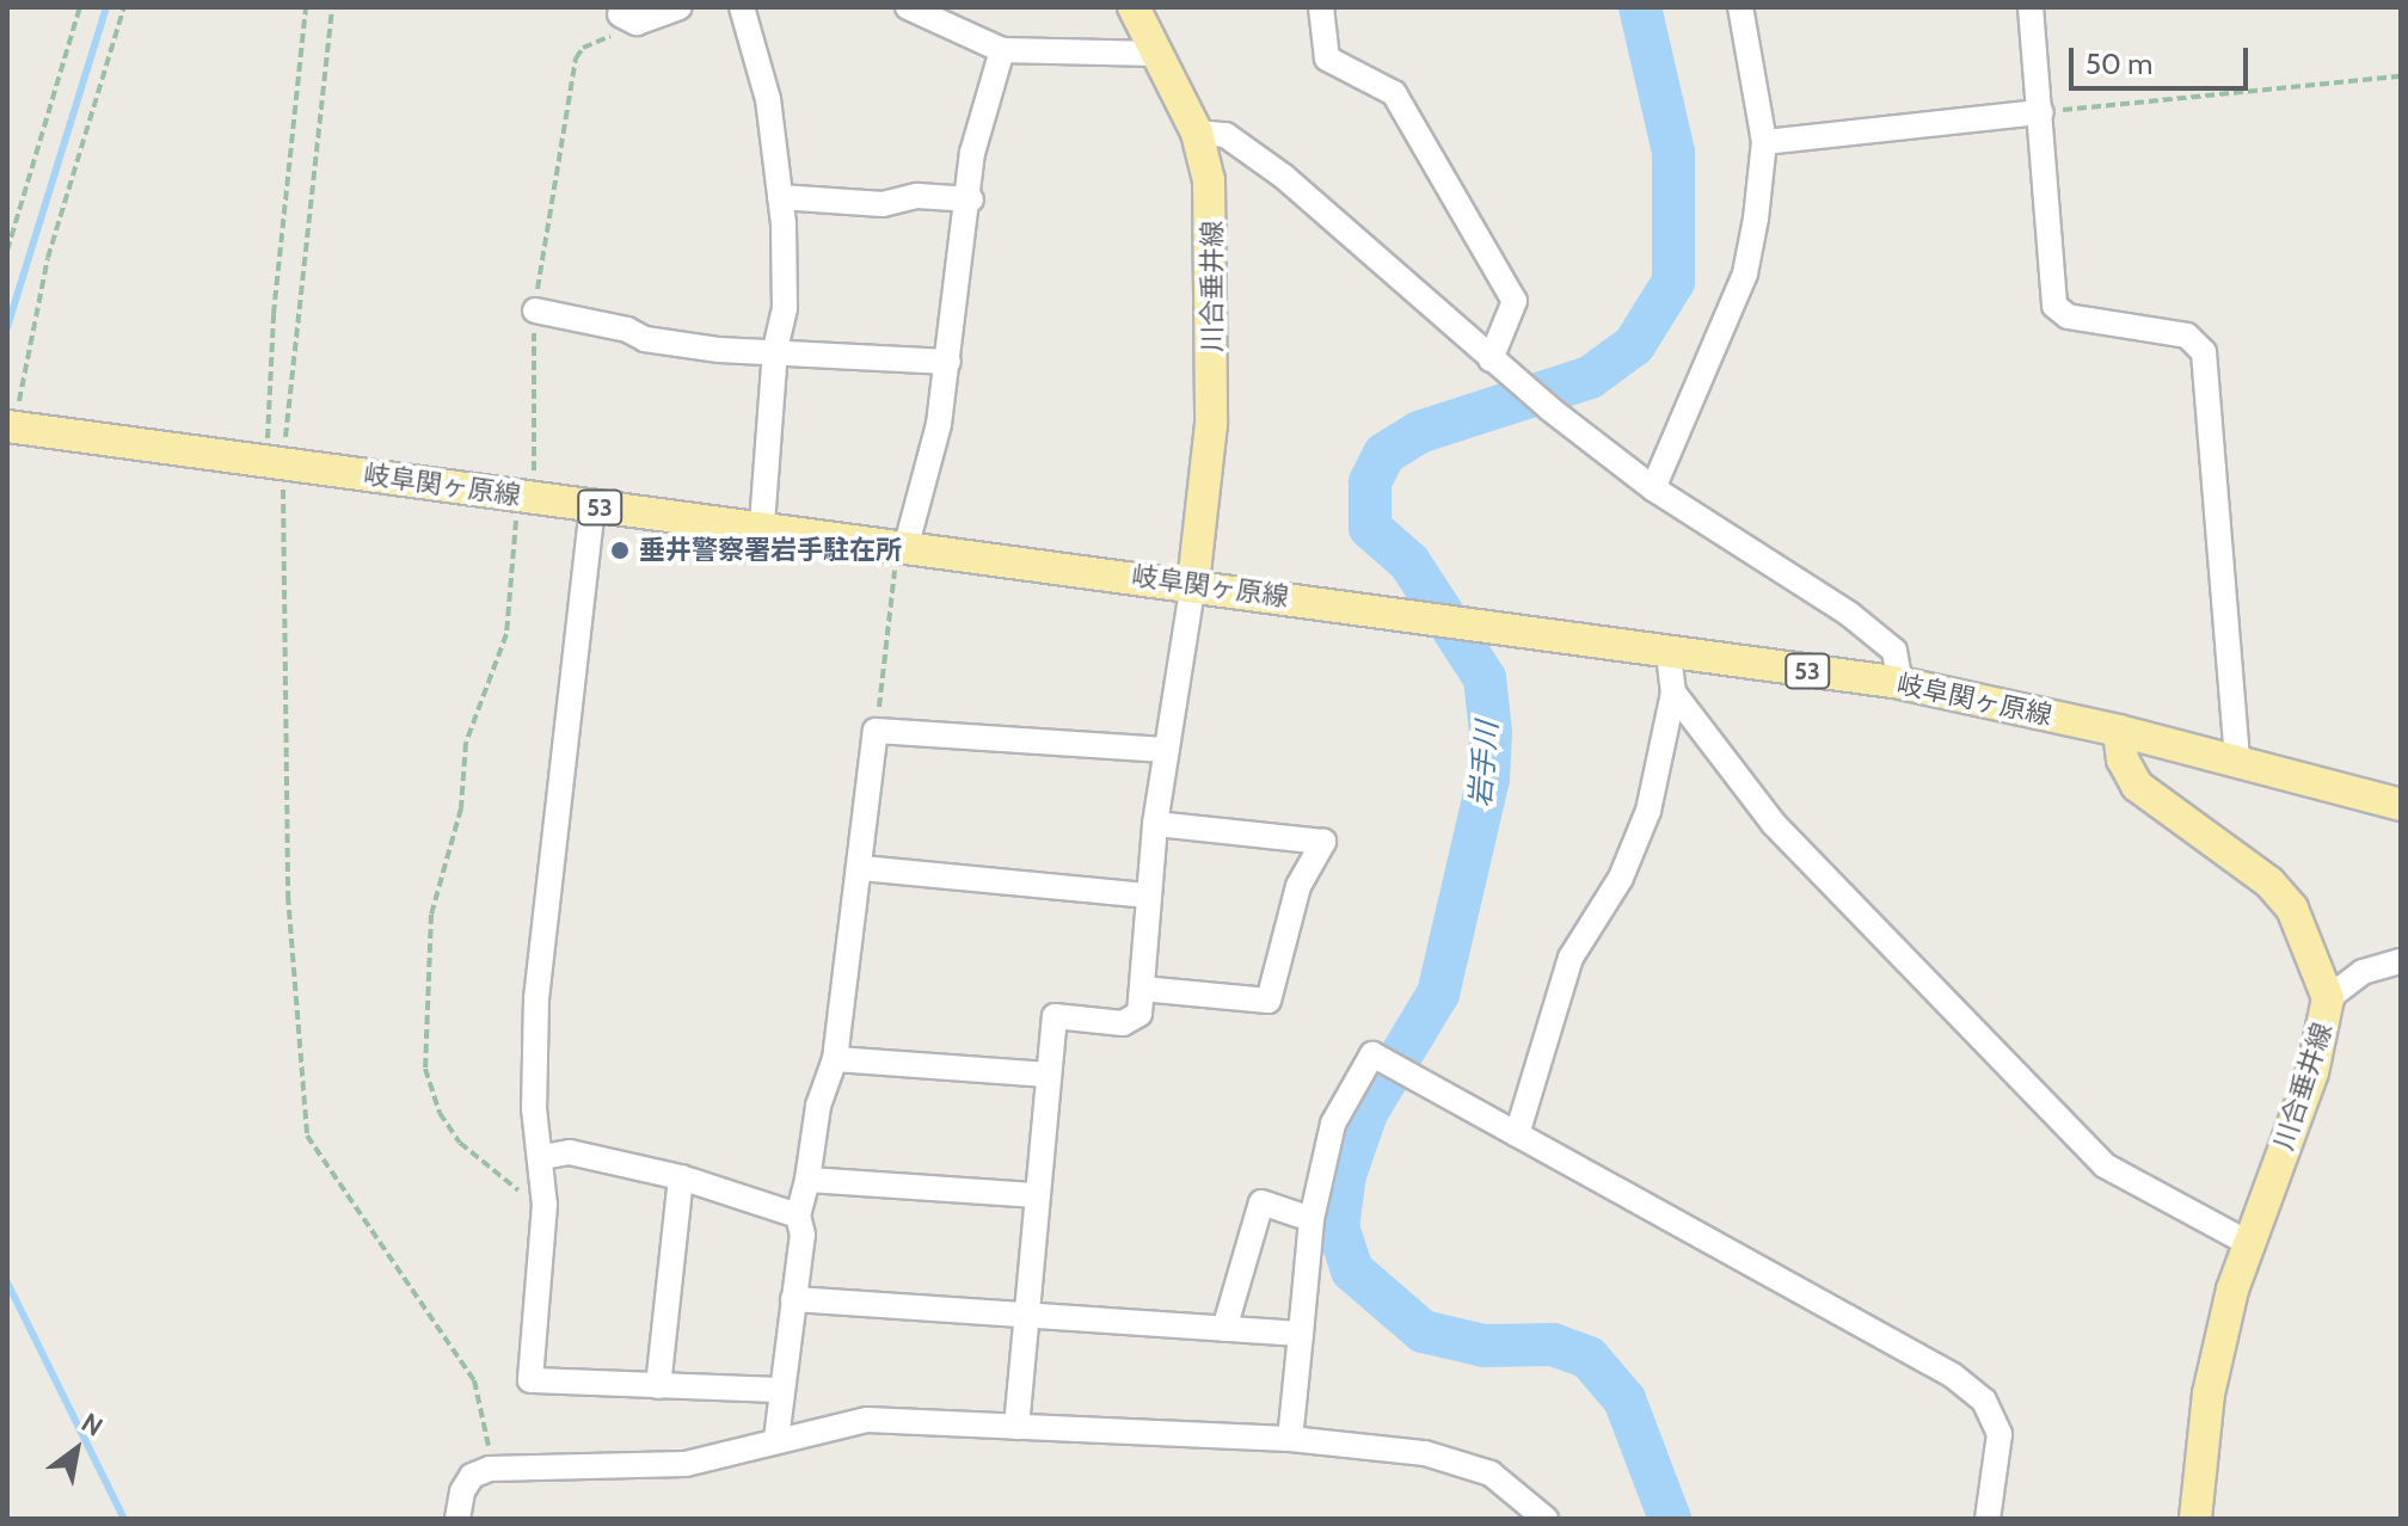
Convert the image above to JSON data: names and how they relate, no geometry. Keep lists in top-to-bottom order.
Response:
{
  "streets": {
    "main road": ["川合垂井線", "岐阜関ヶ原線", "53"]
  },
  "crossings": [
    ["川合垂井線", "岐阜関ヶ原線"]
  ],
  "water": ["岩手川"],
  "places": ["垂井警察署岩手駐在所"],
  "scale_bar": "50 m",
  "north": "top right"
}
